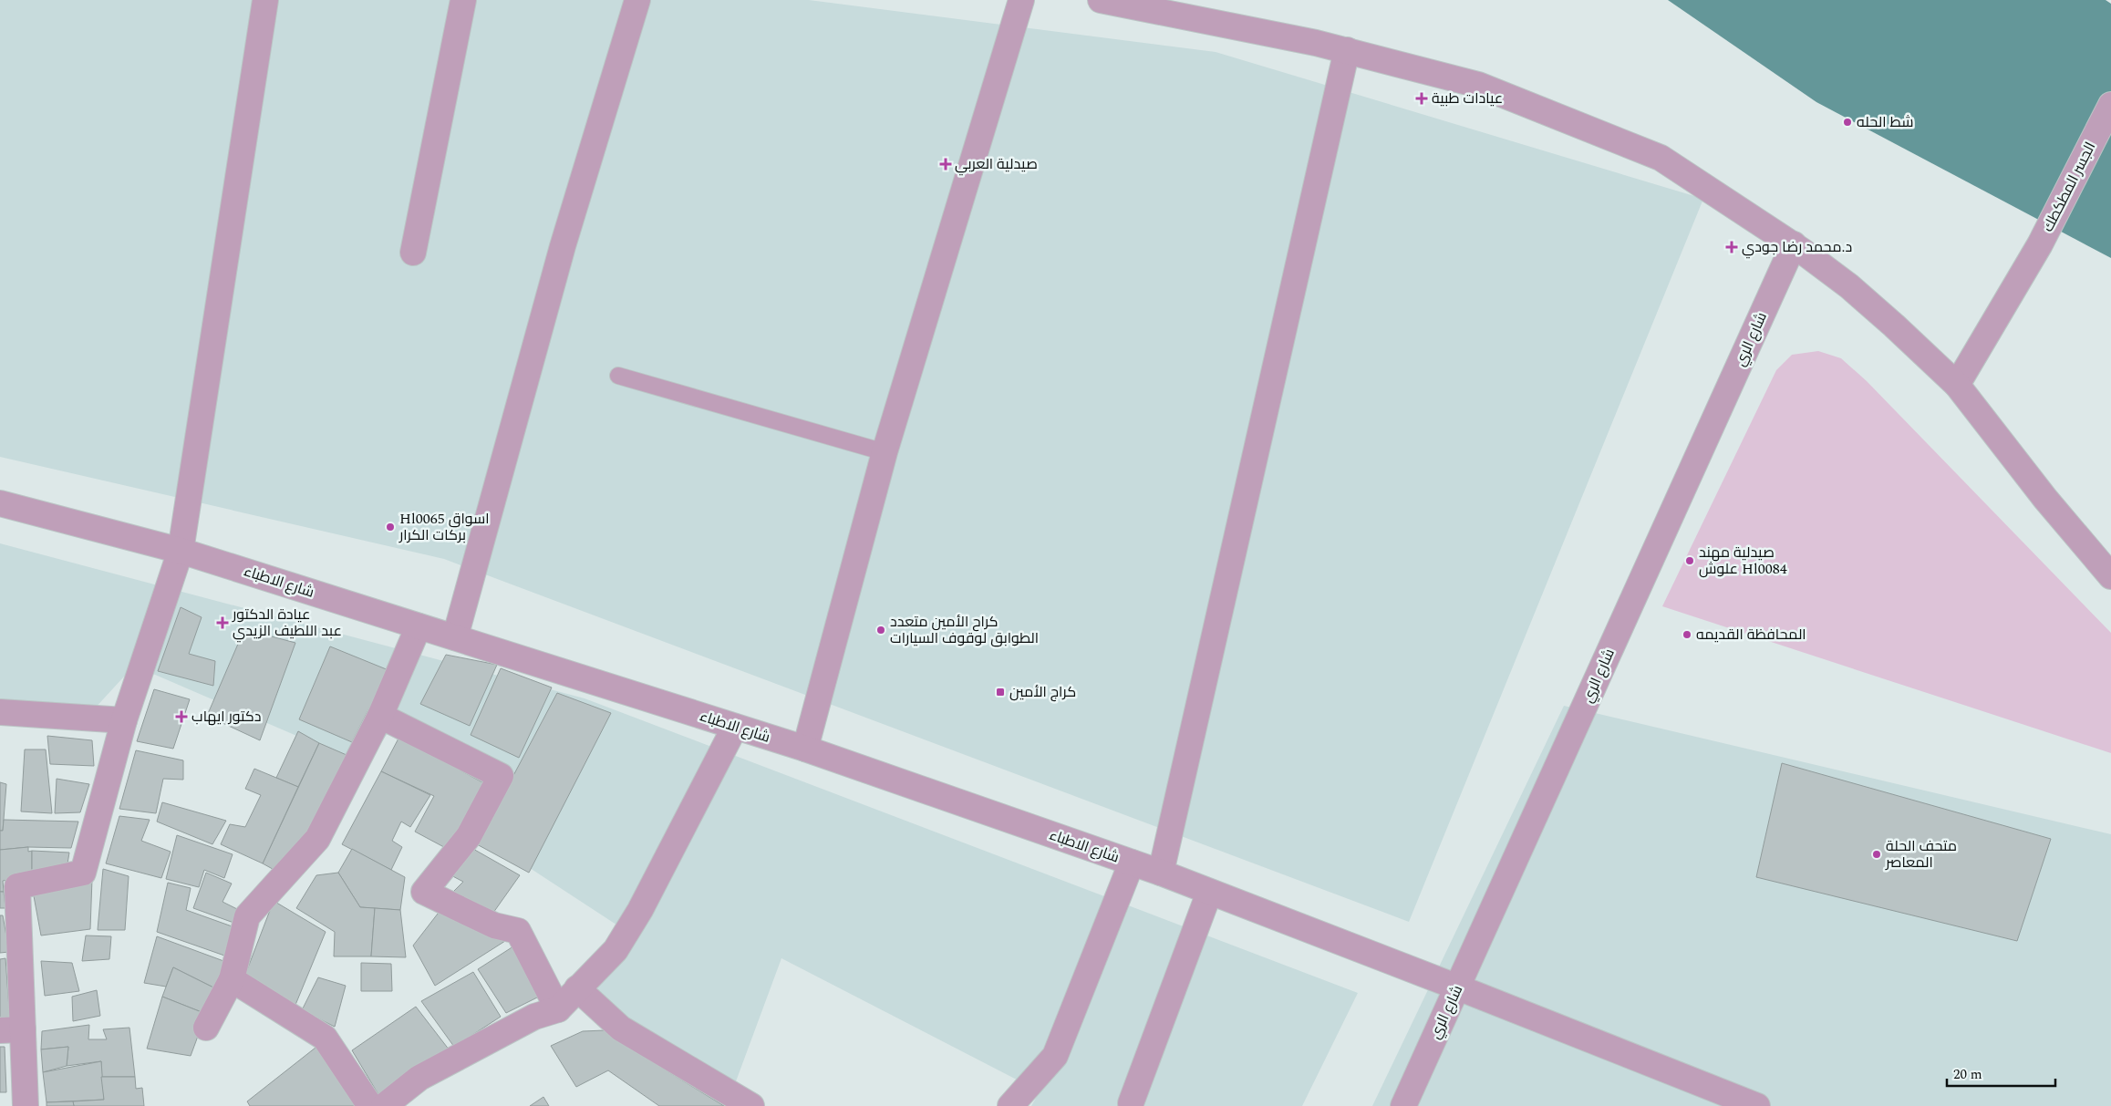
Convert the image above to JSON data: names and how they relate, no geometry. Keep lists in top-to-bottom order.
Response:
{
  "streets": {
    "street": ["الجسر المطكطك", "شارع الري", "شارع الاطباء"]
  },
  "crossings": [
    ["شارع الري", "شارع الاطباء"]
  ],
  "places": {
    "health": [
      "عيادات طبية",
      "صيدلية العربي",
      "د.محمد رضا جودي",
      "عيادة الدكتور عبد اللطيف الزيدي",
      "دكتور ايهاب"
    ],
    "other": [
      "شط الحله",
      "Hl0065 اسواق بركات الكرار",
      "صيدلية مهند علوش Hl0084",
      "كراح الأمين متعدد الطوابق لوقوف السيارات",
      "المحافظة القديمه",
      "متحف الحلة المعاصر"
    ],
    "transit": ["كراج الأمين"]
  },
  "scale_bar": "20 m"
}
